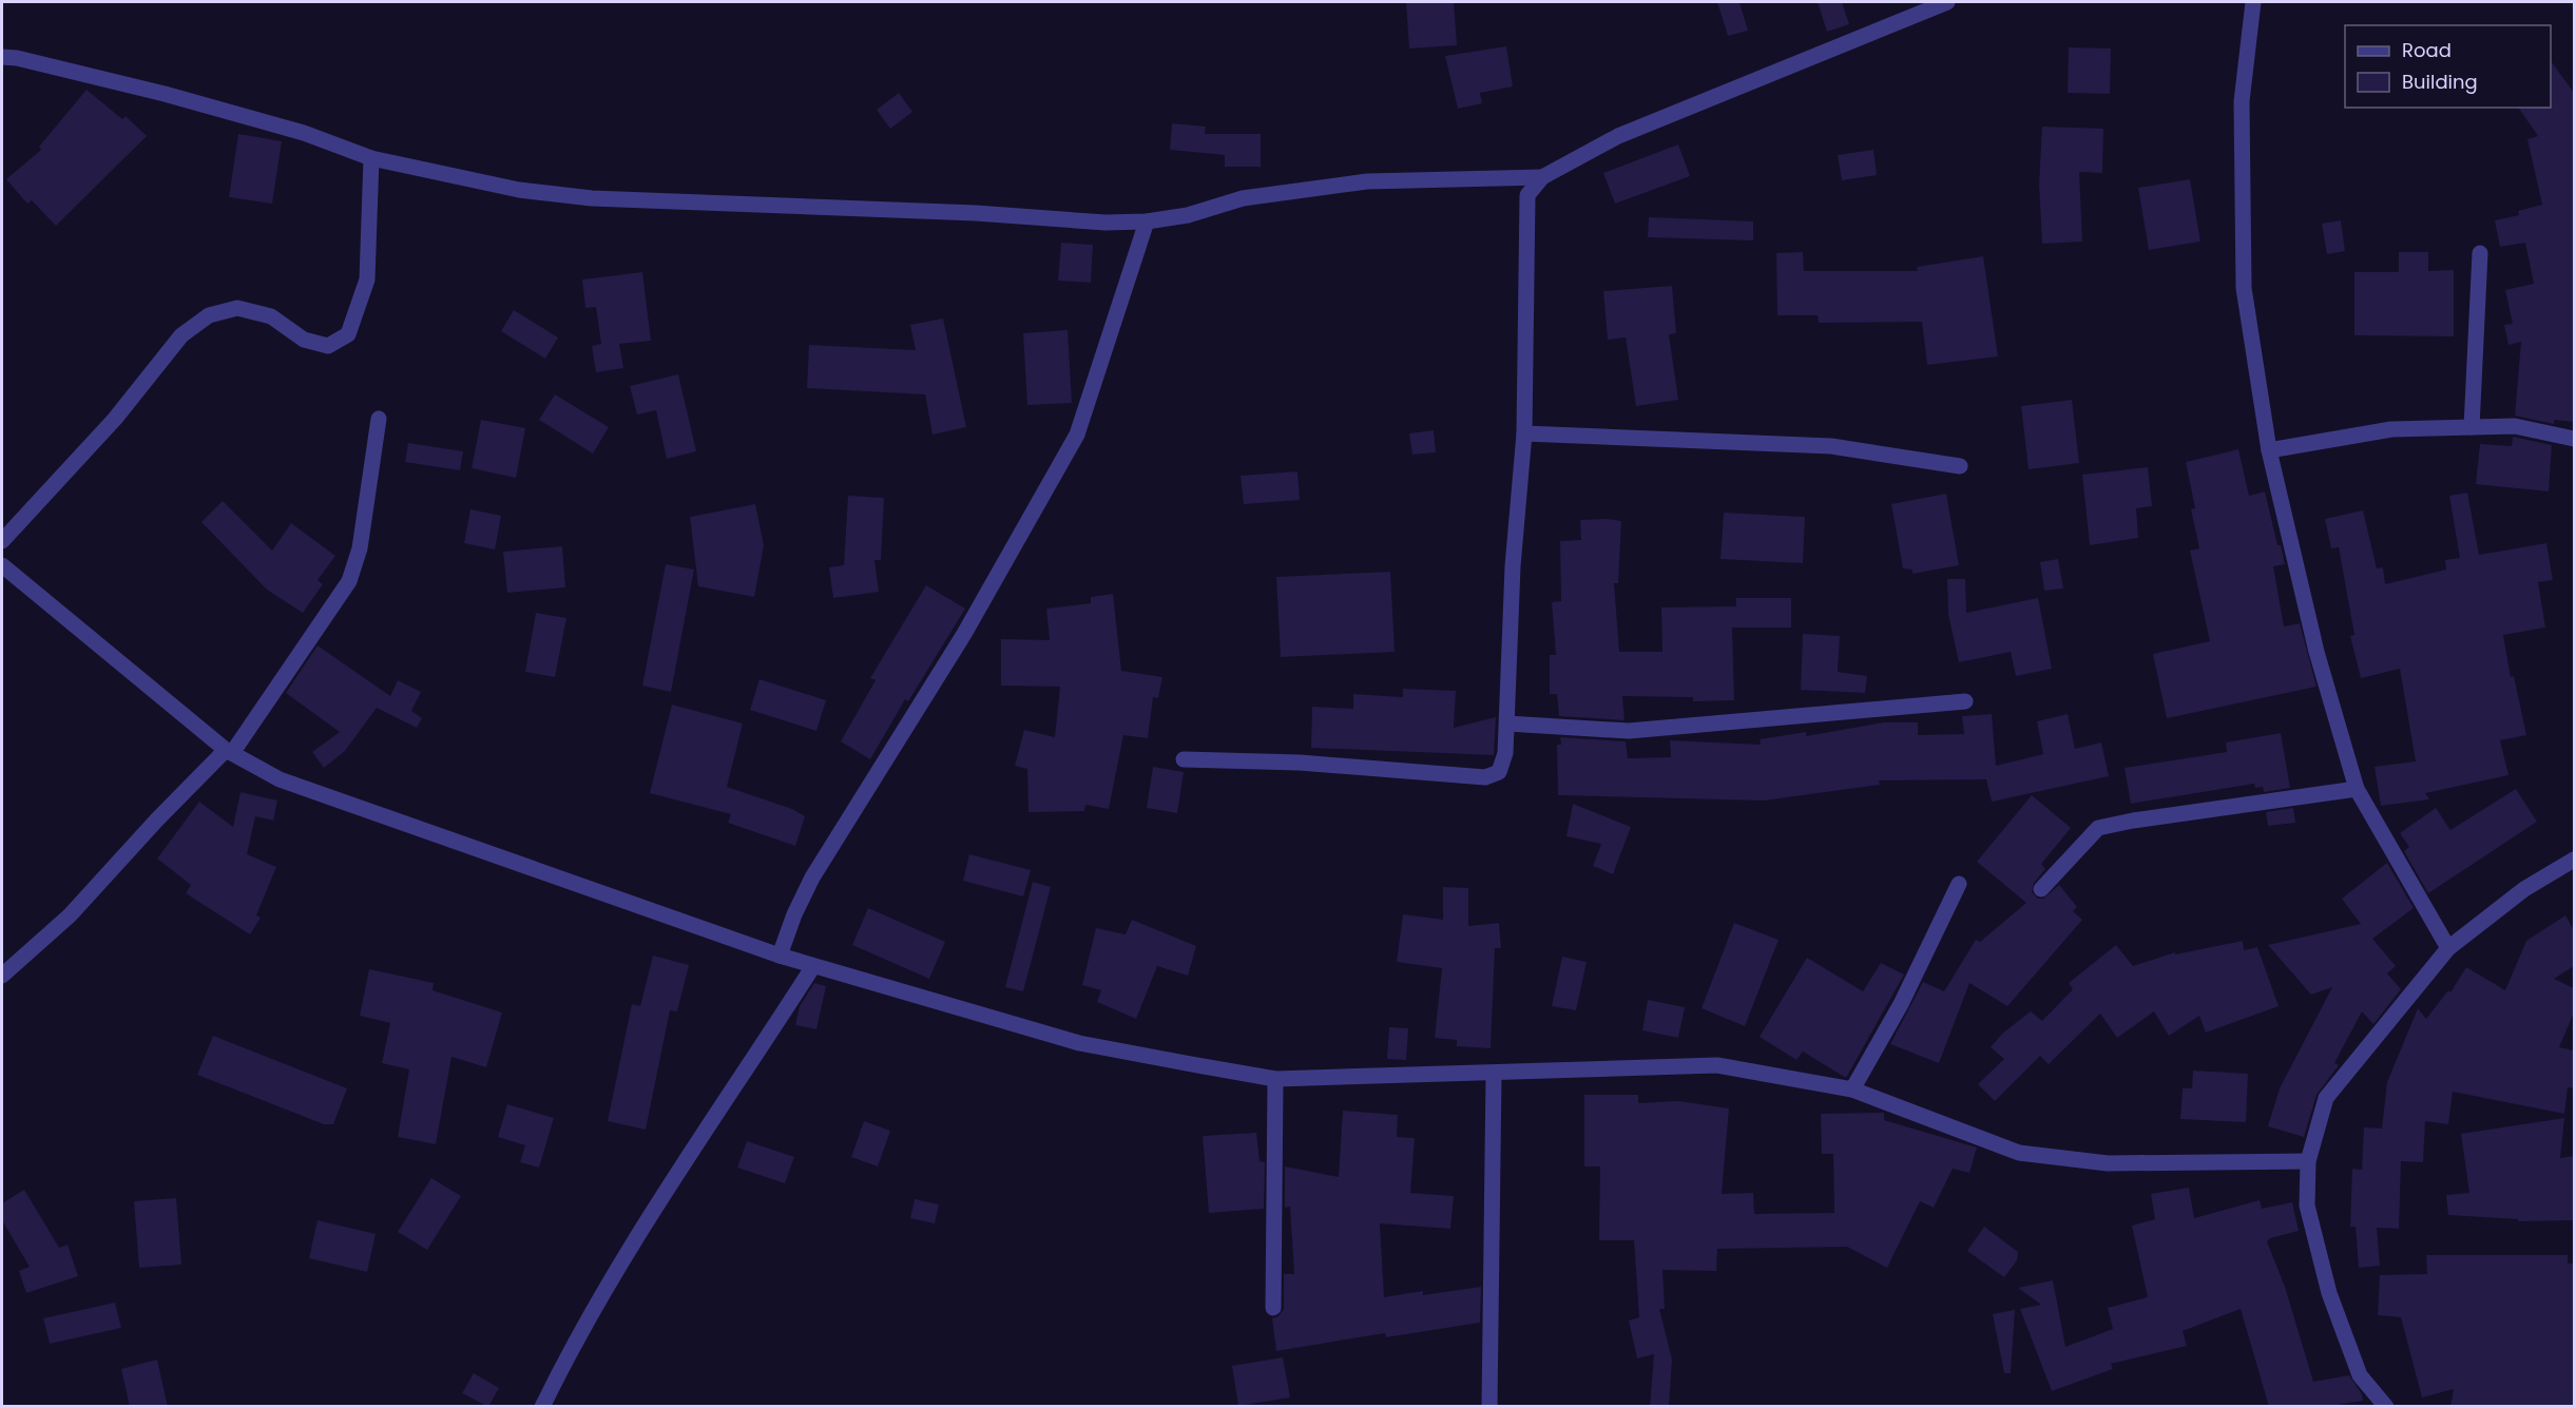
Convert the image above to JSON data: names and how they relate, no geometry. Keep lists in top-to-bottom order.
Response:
{
  "legend": ["Road", "Building"]
}
